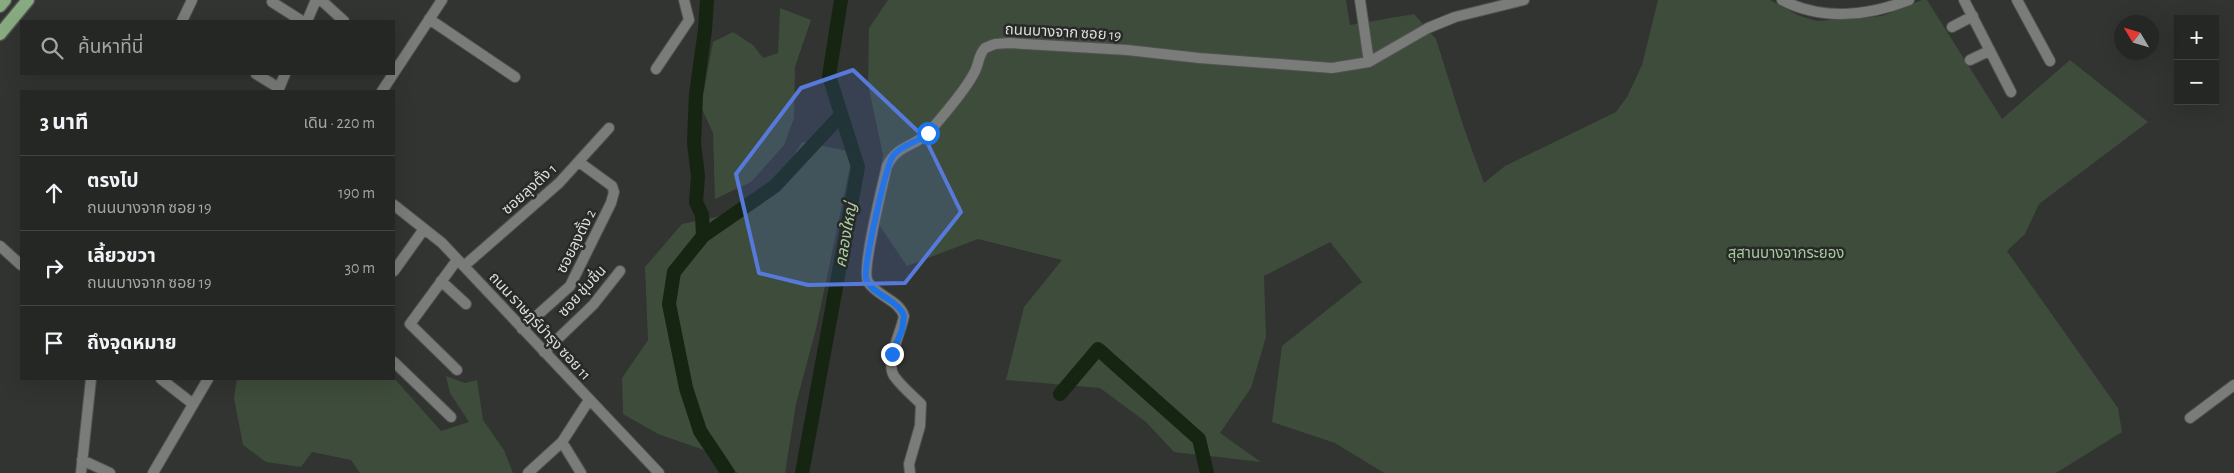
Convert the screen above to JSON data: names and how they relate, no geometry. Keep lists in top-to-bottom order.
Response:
{
  "streets": {
    "street": [
      "ถนนบางจาก ซอย 19",
      "ซอยลุงตั้ง 1",
      "ซอยลุงตั้ง 2",
      "ซอย ชุ่มชื่น",
      "ถนน ราษฎร์บำรุง ซอย 11"
    ]
  },
  "crossings": [
    ["ซอยลุงตั้ง 1", "ซอยลุงตั้ง 2"],
    ["ซอยลุงตั้ง 1", "ถนน ราษฎร์บำรุง ซอย 11"],
    ["ซอยลุงตั้ง 2", "ถนน ราษฎร์บำรุง ซอย 11"],
    ["ซอย ชุ่มชื่น", "ถนน ราษฎร์บำรุง ซอย 11"]
  ],
  "water": ["คลองใหญ่"],
  "parks": ["สุสานบางจากระยอง"],
  "north": "top left",
  "page": {
    "map_buttons": ["+", "−"],
    "search": "ค้นหาที่นี่",
    "heading": ["3 นาที", "เดิน · 220 m"],
    "list": [
      ["ตรงไป", "ถนนบางจาก ซอย 19", "190 m"],
      ["เลี้ยวขวา", "ถนนบางจาก ซอย 19", "30 m"],
      "ถึงจุดหมาย"
    ]
  }
}
